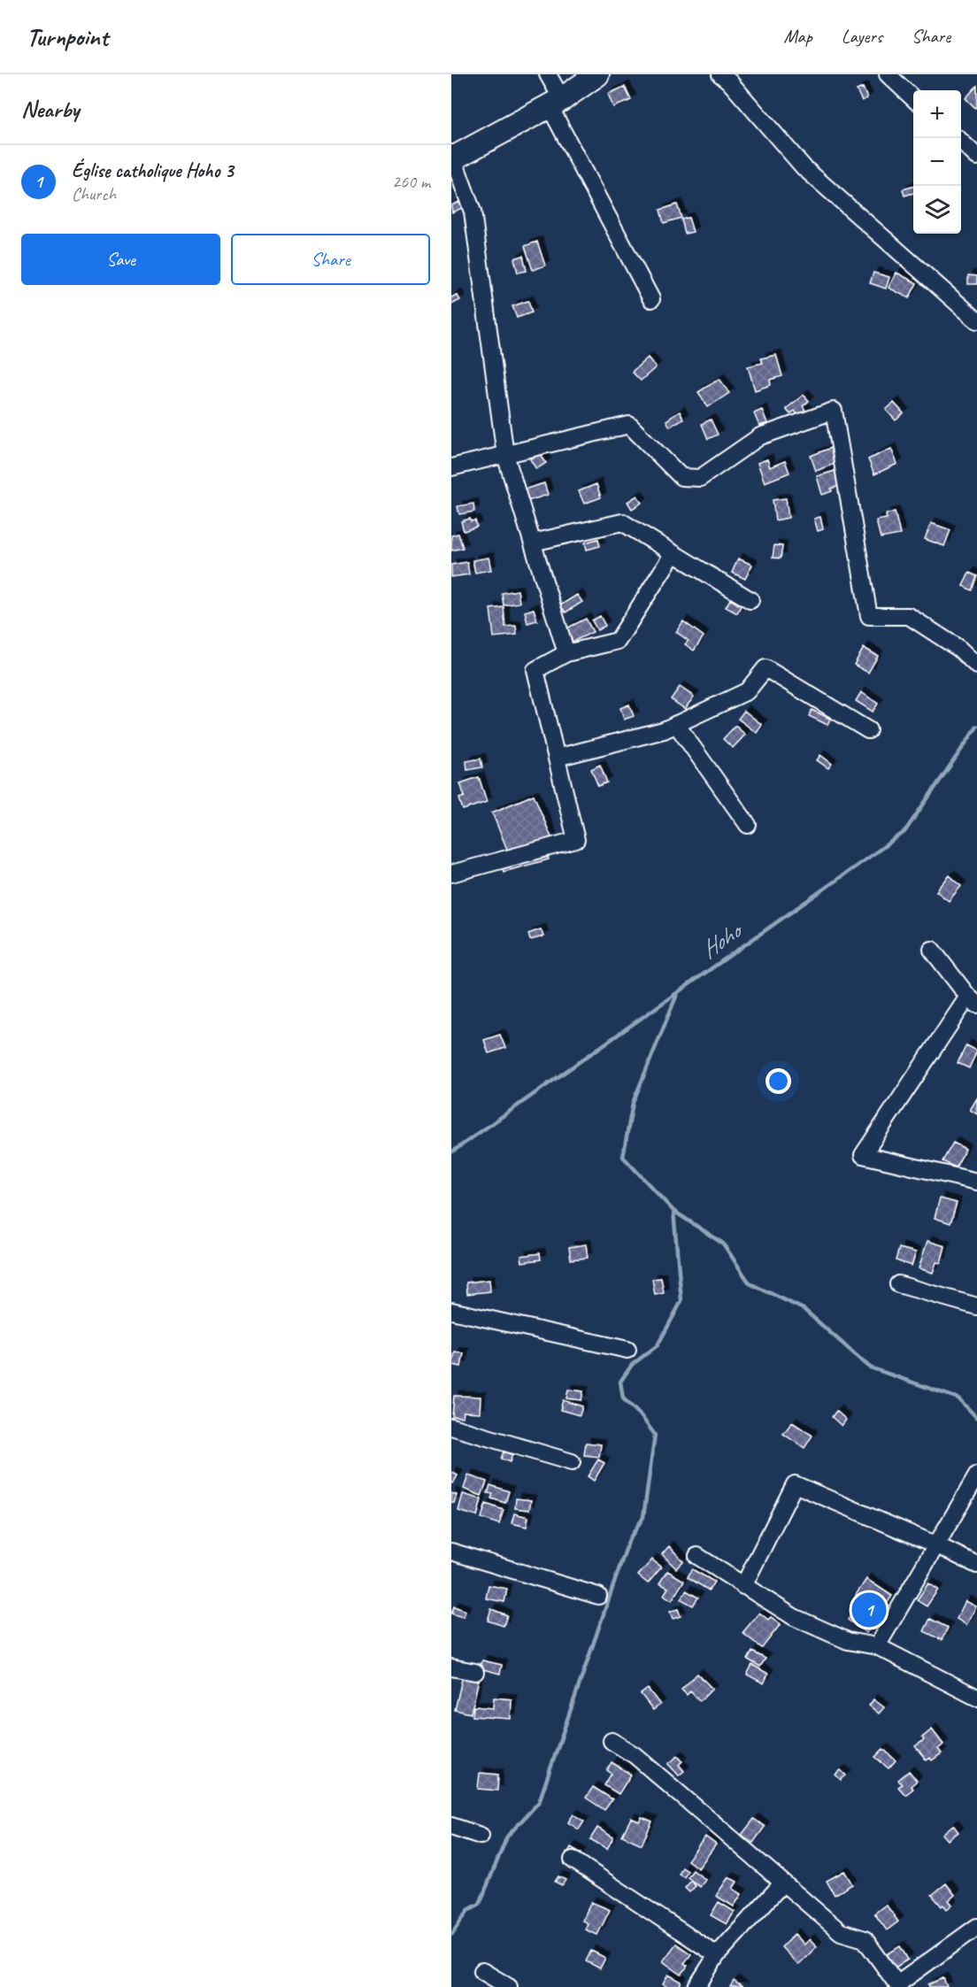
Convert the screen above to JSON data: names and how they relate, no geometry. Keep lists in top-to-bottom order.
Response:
{
  "water": ["Hoho"],
  "page": {
    "header": "Turnpoint",
    "nav": ["Map", "Layers", "Share"],
    "heading": "Nearby",
    "map_buttons": ["+", "−"],
    "list": [
      {
        "mark": "1",
        "name": "Église catholique Hoho 3",
        "note": "Church",
        "value": "260 m"
      }
    ],
    "buttons": ["Save", "Share"],
    "pins": "1"
  }
}
